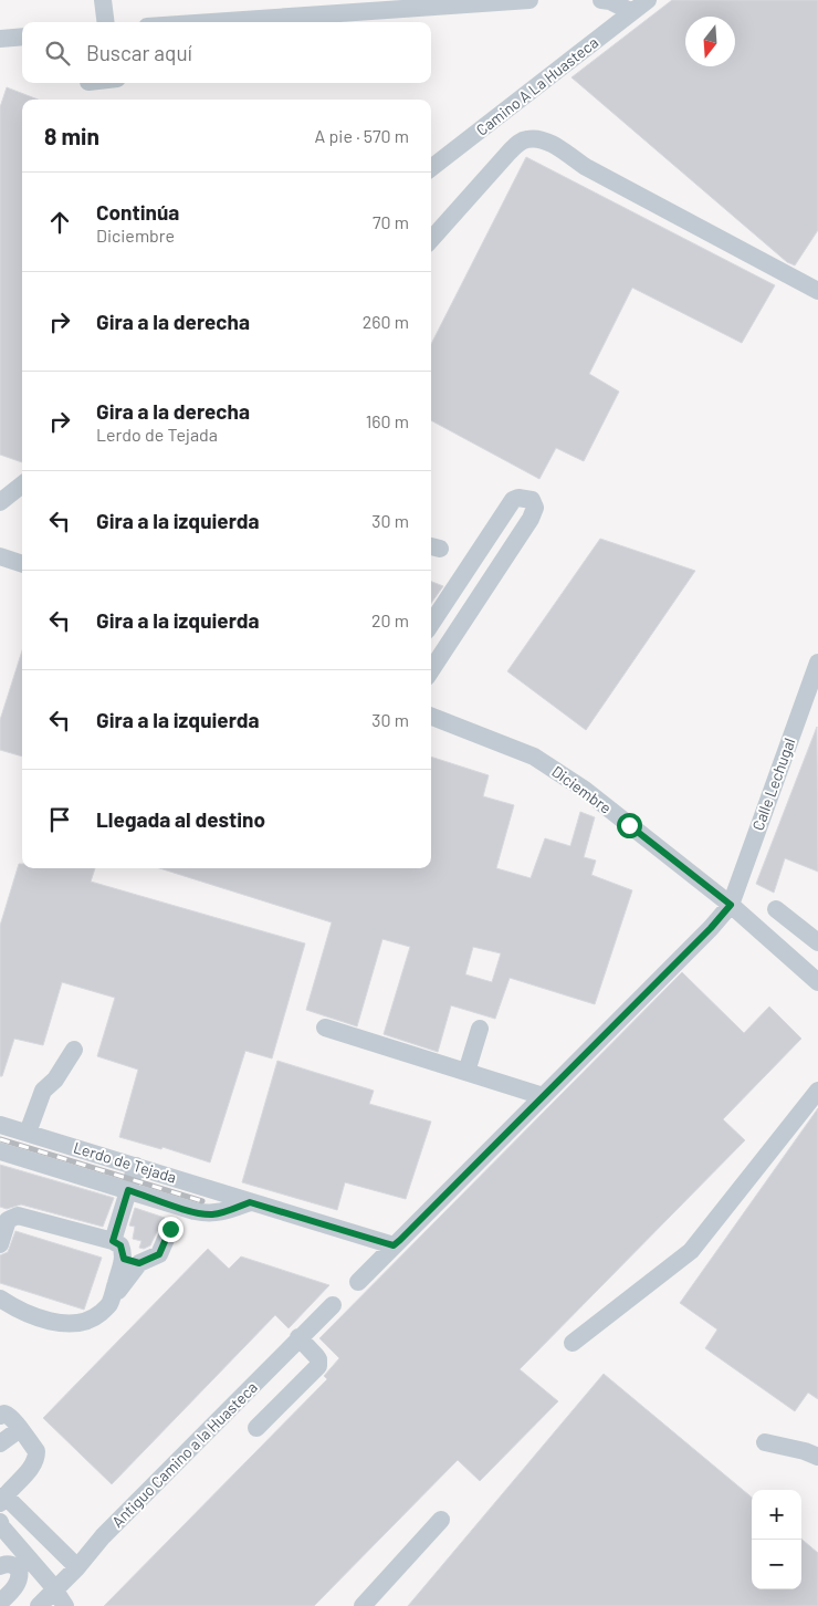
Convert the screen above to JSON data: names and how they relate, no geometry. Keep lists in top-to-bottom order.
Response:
{
  "streets": {
    "street": [
      "Camino A La Huasteca",
      "Calle Lechugal",
      "Diciembre",
      "Lerdo de Tejada",
      "Antiguo Camino a la Huasteca"
    ]
  },
  "crossings": [
    ["Calle Lechugal", "Diciembre"]
  ],
  "north": "bottom",
  "page": {
    "search": "Buscar aquí",
    "heading": ["8 min", "A pie · 570 m"],
    "list": [
      ["Continúa", "Diciembre", "70 m"],
      ["Gira a la derecha", "260 m"],
      ["Gira a la derecha", "Lerdo de Tejada", "160 m"],
      ["Gira a la izquierda", "30 m"],
      ["Gira a la izquierda", "20 m"],
      ["Gira a la izquierda", "30 m"],
      "Llegada al destino"
    ],
    "map_buttons": ["+", "−"]
  }
}
